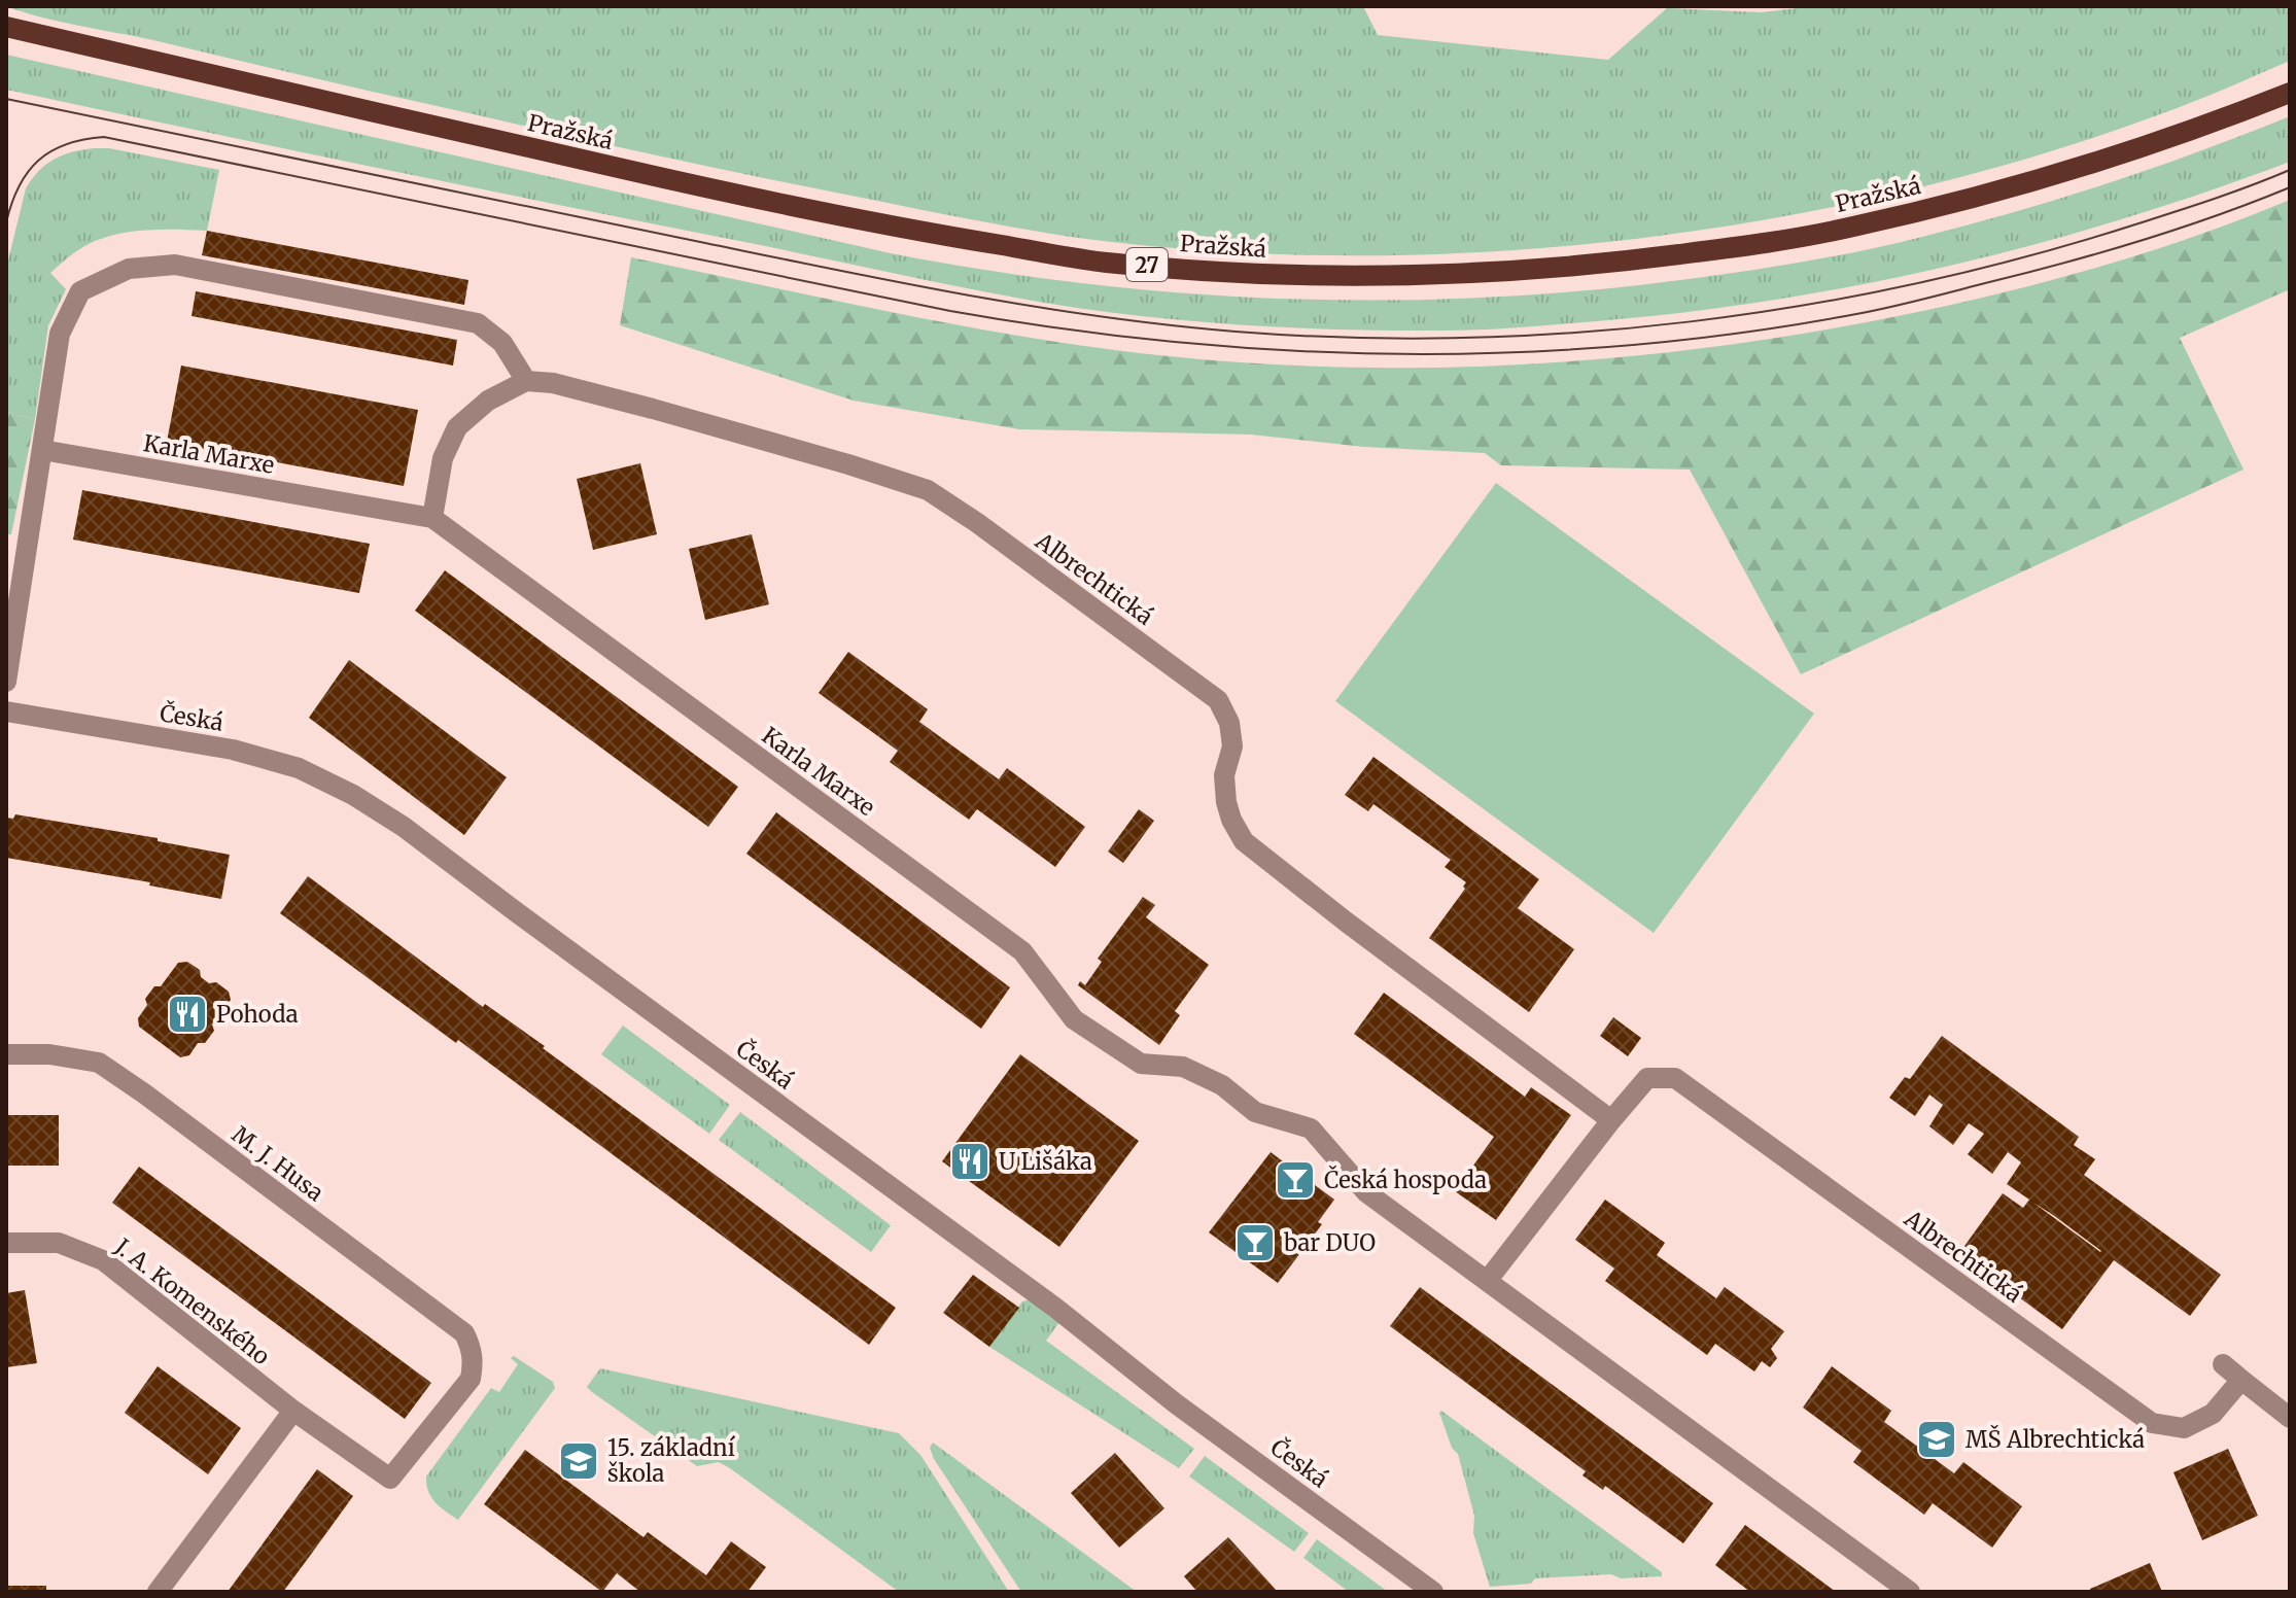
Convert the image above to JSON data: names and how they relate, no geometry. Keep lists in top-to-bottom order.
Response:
{
  "streets": {
    "main road": ["Pražská", "27"],
    "street": [
      "Karla Marxe",
      "Albrechtická",
      "Česká",
      "M. J. Husa",
      "J. A. Komenského"
    ]
  },
  "crossings": [
    ["Karla Marxe", "Albrechtická"],
    ["M. J. Husa", "J. A. Komenského"]
  ],
  "places": {
    "restaurant": ["Pohoda", "U Lišáka"],
    "bar": ["Česká hospoda", "bar DUO"],
    "school or university": ["MŠ Albrechtická", "15. základní škola"]
  }
}
